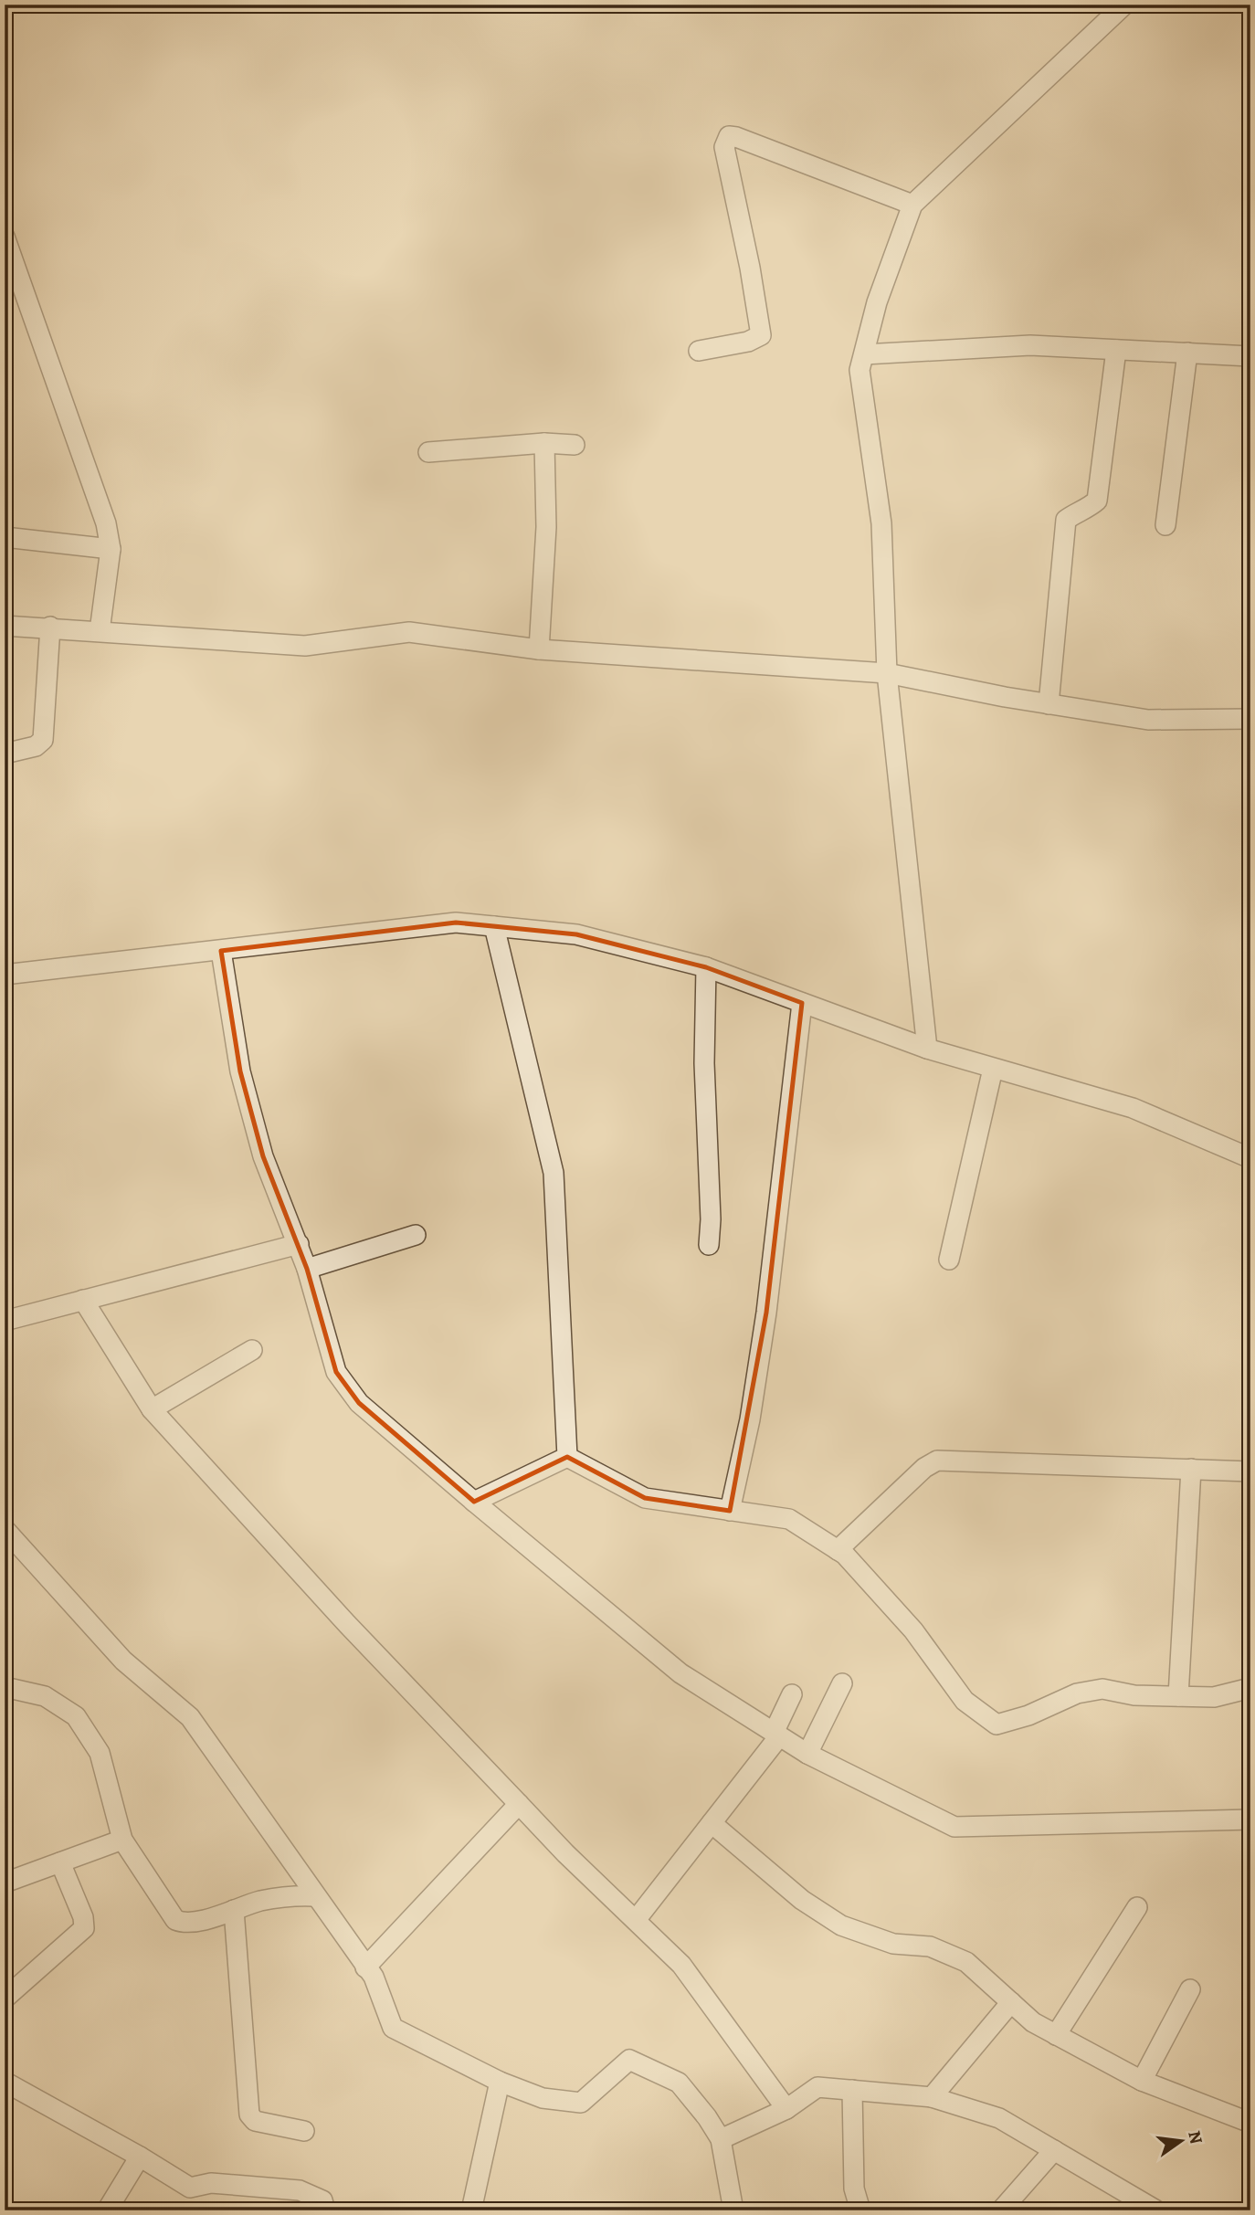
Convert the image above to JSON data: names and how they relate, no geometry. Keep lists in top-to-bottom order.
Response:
{
  "north": "right"
}
